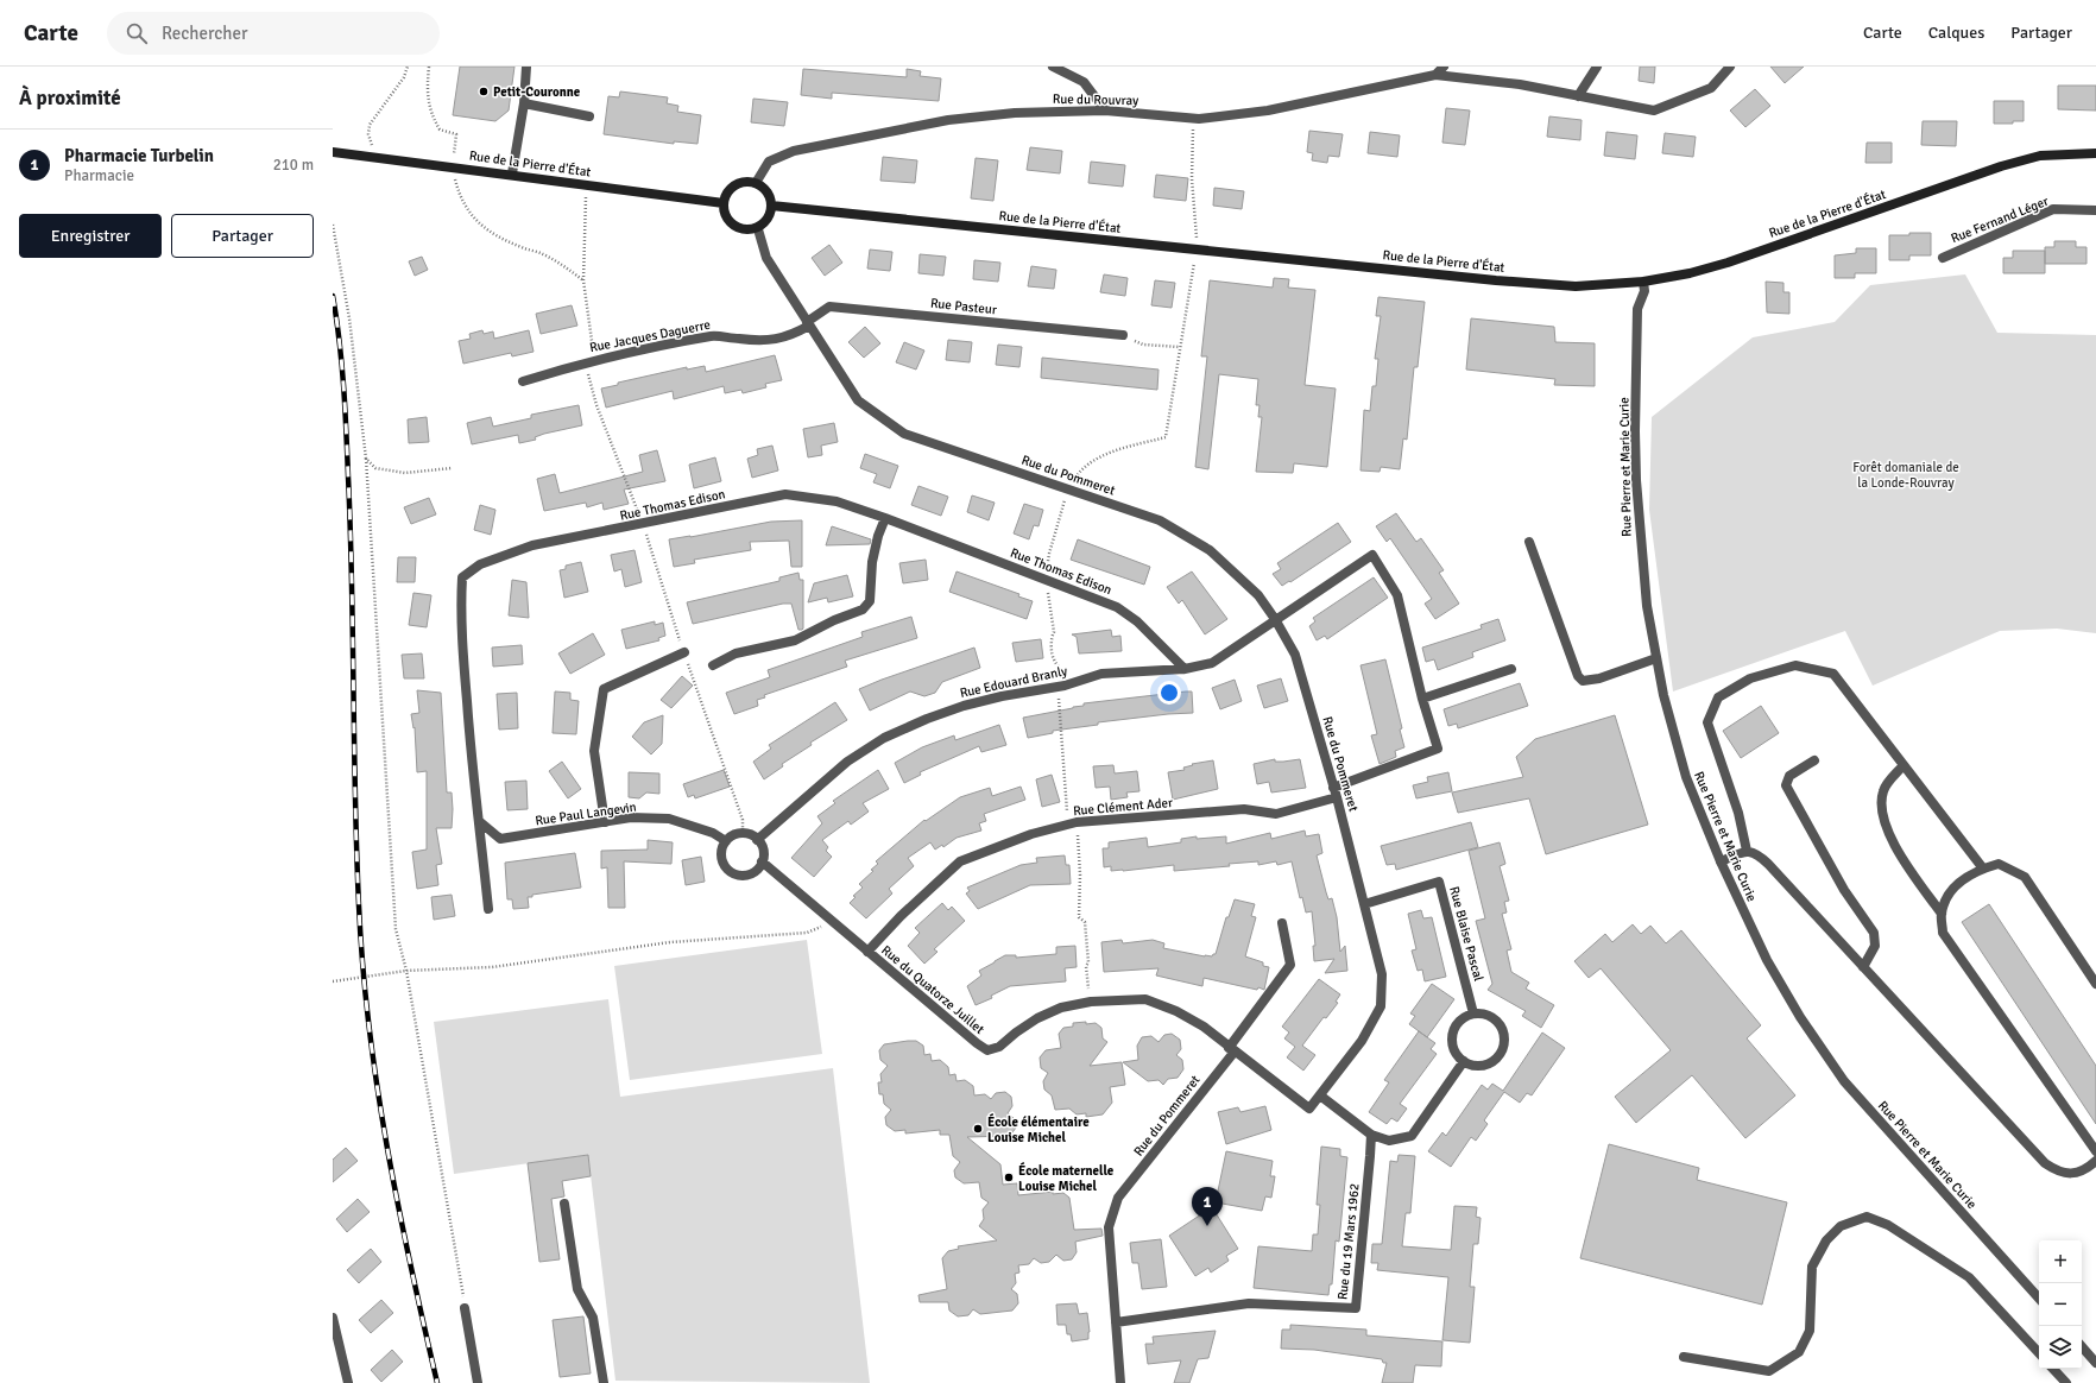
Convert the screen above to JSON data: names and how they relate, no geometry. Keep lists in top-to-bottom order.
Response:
{
  "streets": {
    "street": [
      "Rue du Rouvray",
      "Rue de la Pierre d'État",
      "Rue Fernand Léger",
      "Rue Pasteur",
      "Rue Jacques Daguerre",
      "Rue Pierre et Marie Curie",
      "Rue du Pommeret",
      "Rue Thomas Edison",
      "Rue Edouard Branly",
      "Rue Clément Ader",
      "Rue Paul Langevin",
      "Rue Blaise Pascal",
      "Rue du Quatorze Juillet",
      "Rue du 19 Mars 1962"
    ]
  },
  "crossings": [
    ["Rue du Rouvray", "Rue de la Pierre d'État"],
    ["Rue du Rouvray", "Rue du Pommeret"],
    ["Rue de la Pierre d'État", "Rue Pierre et Marie Curie"],
    ["Rue de la Pierre d'État", "Rue du Pommeret"],
    ["Rue Pasteur", "Rue Jacques Daguerre"],
    ["Rue Pasteur", "Rue du Pommeret"],
    ["Rue Jacques Daguerre", "Rue du Pommeret"],
    ["Rue du Pommeret", "Rue Edouard Branly"],
    ["Rue du Pommeret", "Rue Clément Ader"],
    ["Rue du Pommeret", "Rue Blaise Pascal"],
    ["Rue du Pommeret", "Rue du Quatorze Juillet"],
    ["Rue du Pommeret", "Rue du 19 Mars 1962"],
    ["Rue Thomas Edison", "Rue Edouard Branly"],
    ["Rue Thomas Edison", "Rue Paul Langevin"],
    ["Rue Edouard Branly", "Rue Paul Langevin"],
    ["Rue Edouard Branly", "Rue du Quatorze Juillet"],
    ["Rue Clément Ader", "Rue du Quatorze Juillet"],
    ["Rue Paul Langevin", "Rue du Quatorze Juillet"]
  ],
  "parks": ["Forêt domaniale de la Londe-Rouvray"],
  "places": ["Petit-Couronne", "École élémentaire Louise Michel", "École maternelle Louise Michel"],
  "page": {
    "header": "Carte",
    "search": "Rechercher",
    "nav": ["Carte", "Calques", "Partager"],
    "heading": "À proximité",
    "list": [
      {
        "mark": "1",
        "name": "Pharmacie Turbelin",
        "note": "Pharmacie",
        "value": "210 m"
      }
    ],
    "buttons": ["Enregistrer", "Partager"],
    "pins": "1",
    "map_buttons": ["+", "−"]
  }
}
